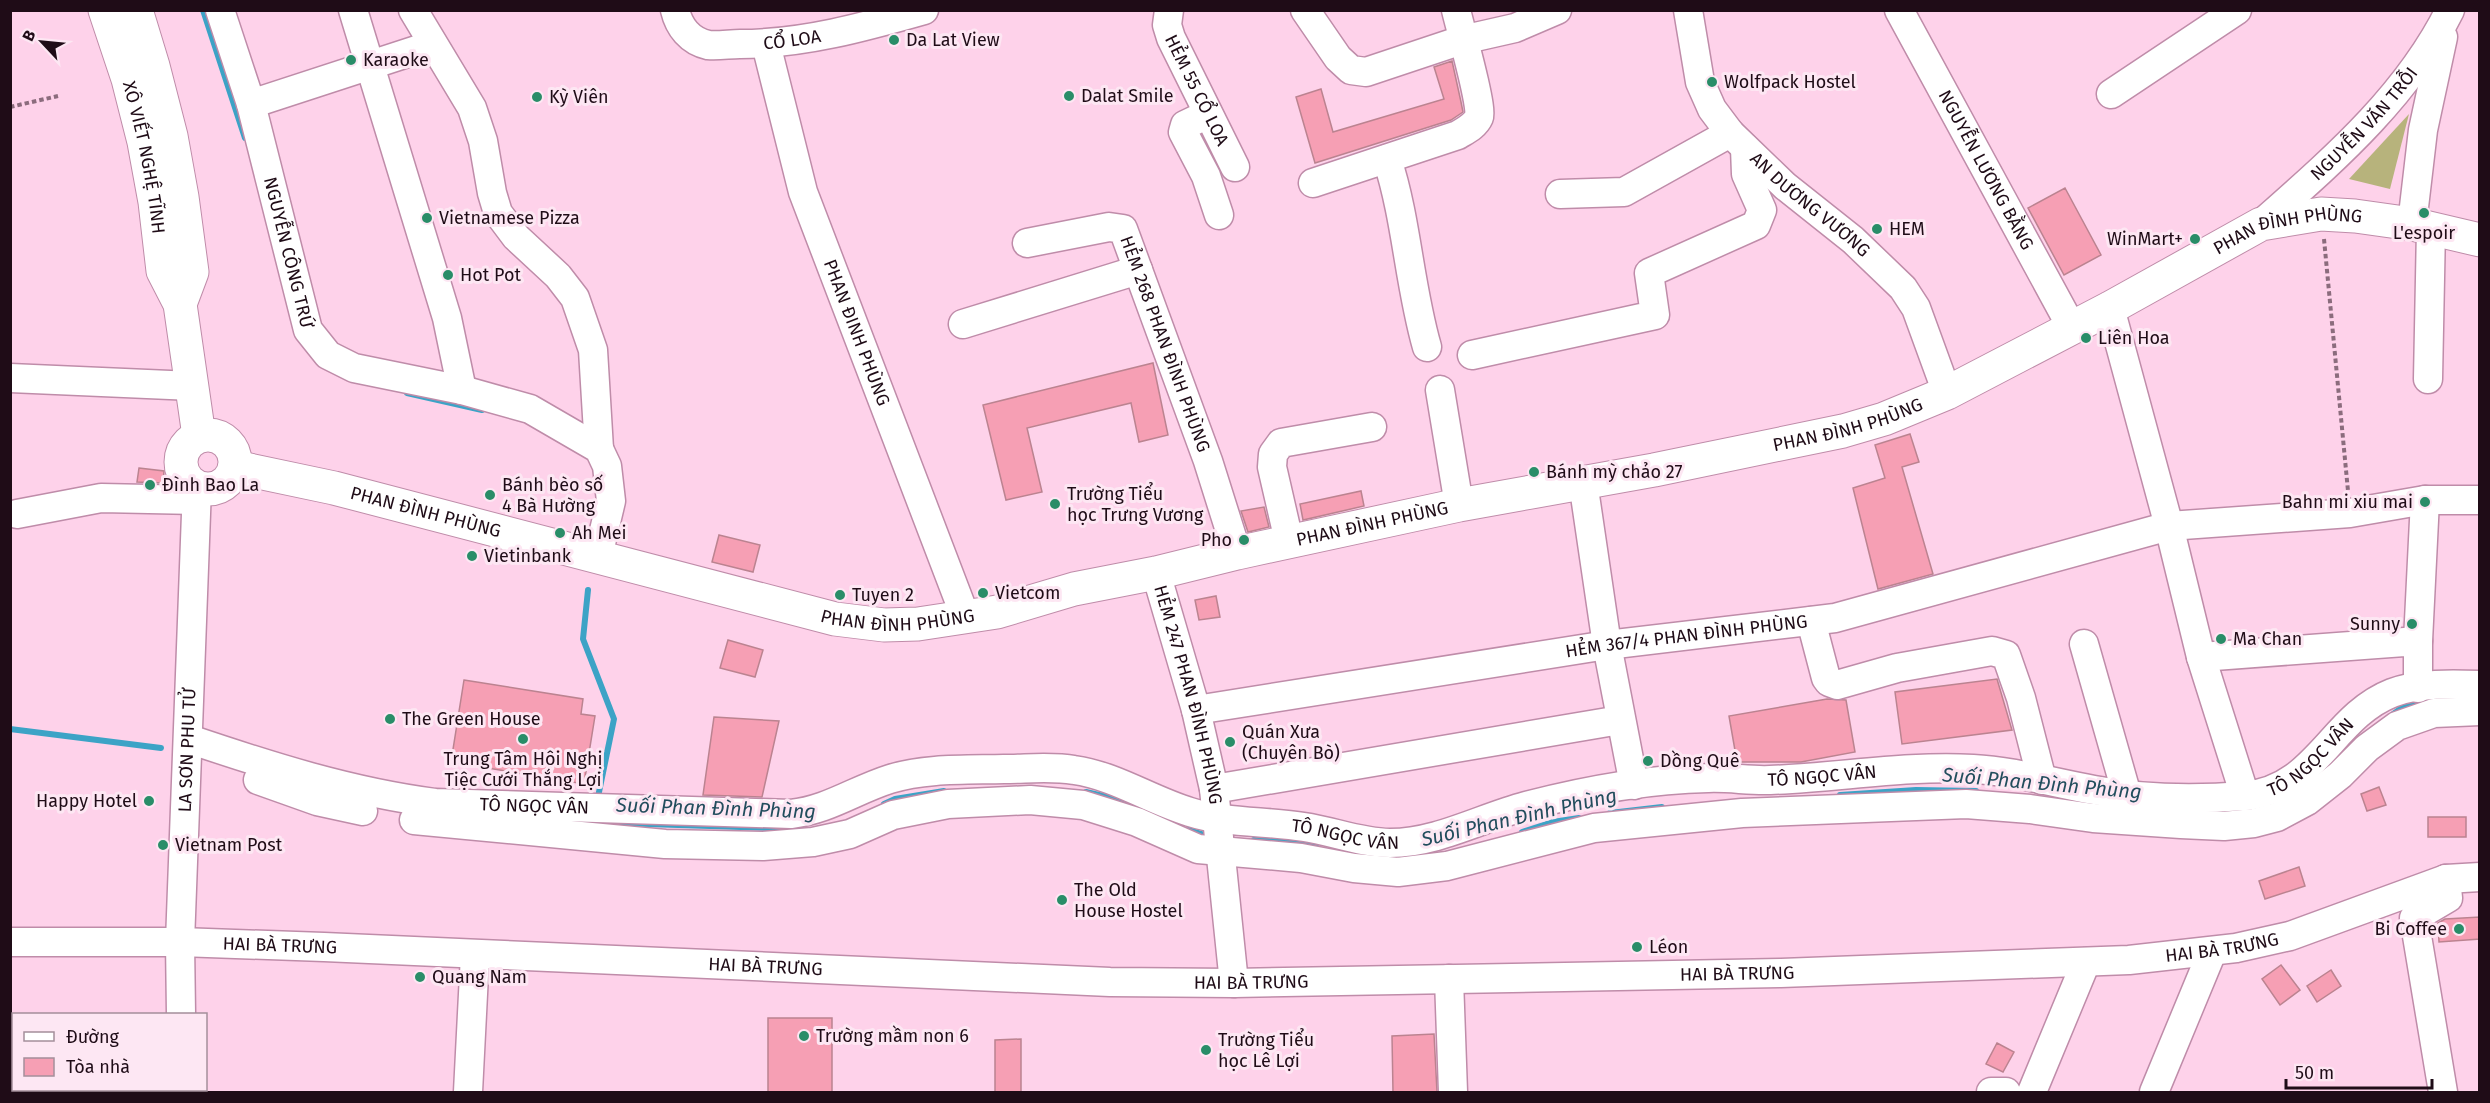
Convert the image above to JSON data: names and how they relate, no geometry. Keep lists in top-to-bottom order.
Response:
{
  "streets": {
    "main road": ["XÔ VIẾT NGHỆ TĨNH", "PHAN ĐÌNH PHÙNG"],
    "street": [
      "CỔ LOA",
      "HẺM 55 CỔ LOA",
      "NGUYỄN VĂN TRỖI",
      "NGUYỄN LƯƠNG BẰNG",
      "AN DƯƠNG VƯƠNG",
      "NGUYỄN CÔNG TRỨ",
      "PHAN ĐINH PHÙNG",
      "HẺM 268 PHAN ĐÌNH PHÙNG",
      "HẺM 367/4 PHAN ĐÌNH PHÙNG",
      "HẺM 247 PHAN ĐÌNH PHÙNG",
      "LA SƠN PHU TỬ",
      "TÔ NGỌC VÂN",
      "HAI BÀ TRƯNG"
    ]
  },
  "crossings": [
    ["CỔ LOA", "PHAN ĐINH PHÙNG"],
    ["NGUYỄN VĂN TRỖI", "PHAN ĐÌNH PHÙNG"],
    ["XÔ VIẾT NGHỆ TĨNH", "PHAN ĐÌNH PHÙNG"],
    ["XÔ VIẾT NGHỆ TĨNH", "LA SƠN PHU TỬ"],
    ["NGUYỄN LƯƠNG BẰNG", "PHAN ĐÌNH PHÙNG"],
    ["AN DƯƠNG VƯƠNG", "PHAN ĐÌNH PHÙNG"],
    ["PHAN ĐÌNH PHÙNG", "PHAN ĐINH PHÙNG"],
    ["PHAN ĐÌNH PHÙNG", "HẺM 268 PHAN ĐÌNH PHÙNG"],
    ["PHAN ĐÌNH PHÙNG", "HẺM 247 PHAN ĐÌNH PHÙNG"],
    ["PHAN ĐÌNH PHÙNG", "LA SƠN PHU TỬ"],
    ["HẺM 367/4 PHAN ĐÌNH PHÙNG", "HẺM 247 PHAN ĐÌNH PHÙNG"],
    ["HẺM 247 PHAN ĐÌNH PHÙNG", "TÔ NGỌC VÂN"],
    ["HẺM 247 PHAN ĐÌNH PHÙNG", "HAI BÀ TRƯNG"],
    ["LA SƠN PHU TỬ", "TÔ NGỌC VÂN"],
    ["LA SƠN PHU TỬ", "HAI BÀ TRƯNG"]
  ],
  "water": ["Suối Phan Đình Phùng"],
  "places": [
    "Da Lat View",
    "Karaoke",
    "Wolfpack Hostel",
    "Dalat Smile",
    "Kỳ Viên",
    "L'espoir",
    "Vietnamese Pizza",
    "HEM",
    "WinMart+",
    "Hot Pot",
    "Liên Hoa",
    "Bánh mỳ chảo 27",
    "Đình Bao La",
    "Bánh bèo số 4 Bà Hường",
    "Bahn mi xiu mai",
    "Trường Tiểu học Trưng Vương",
    "Ah Mei",
    "Pho",
    "Vietinbank",
    "Vietcom",
    "Tuyen 2",
    "Sunny",
    "Ma Chan",
    "The Green House",
    "Trung Tâm Hội Nghị Tiệc Cưới Thắng Lợi",
    "Quán Xưa (Chuyên Bò)",
    "Dồng Quê",
    "Happy Hotel",
    "Vietnam Post",
    "The Old House Hostel",
    "Bi Coffee",
    "Léon",
    "Quang Nam",
    "Trường mầm non 6",
    "Trường Tiểu học Lê Lợi"
  ],
  "legend": ["Đường", "Tòa nhà"],
  "scale_bar": "50 m",
  "north": "top left"
}
